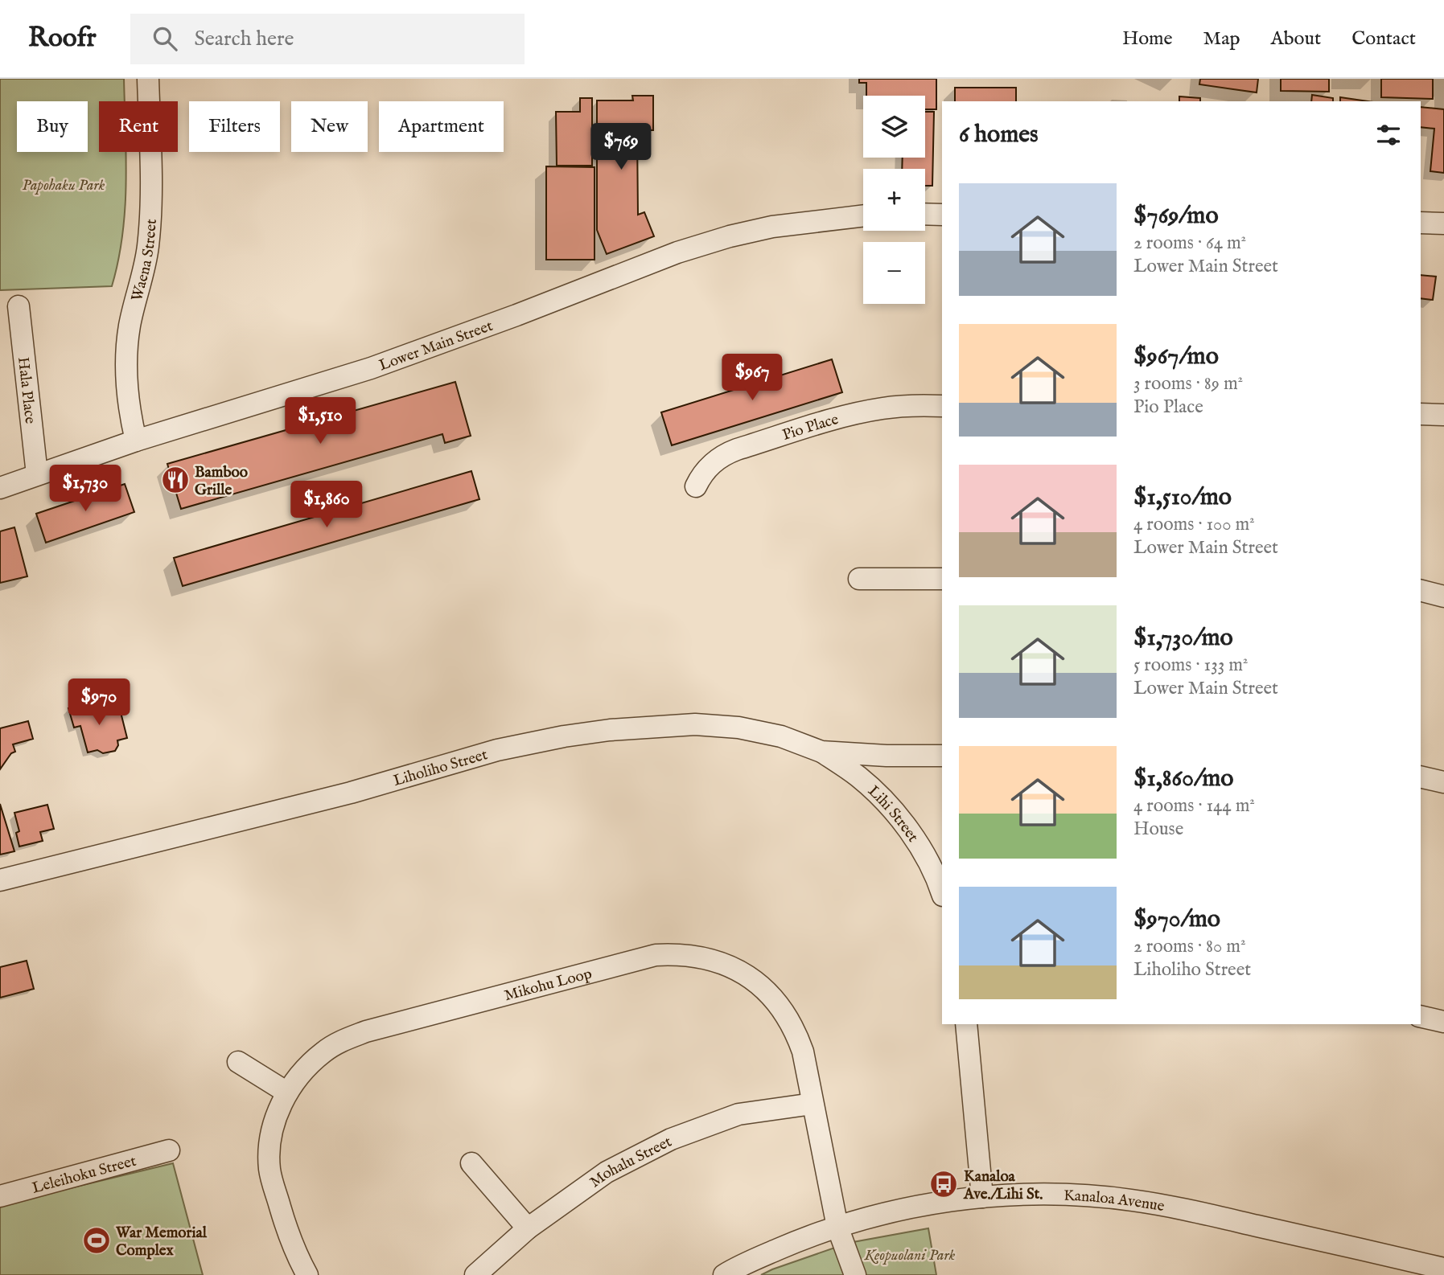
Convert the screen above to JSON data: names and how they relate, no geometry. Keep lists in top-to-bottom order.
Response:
{
  "streets": {
    "street": [
      "Waena Street",
      "Lower Main Street",
      "Hala Place",
      "Pio Place",
      "Liholiho Street",
      "Lihi Street",
      "Mikohu Loop",
      "Mohalu Street",
      "Leleihoku Street",
      "Kanaloa Avenue"
    ]
  },
  "crossings": [
    ["Waena Street", "Lower Main Street"],
    ["Lower Main Street", "Hala Place"],
    ["Liholiho Street", "Lihi Street"],
    ["Mikohu Loop", "Mohalu Street"],
    ["Mikohu Loop", "Kanaloa Avenue"]
  ],
  "parks": ["Papohaku Park", "Keopuolani Park"],
  "places": {
    "restaurant": ["Bamboo Grille"],
    "bus stop": ["Kanaloa Ave./Lihi St."],
    "sports": ["War Memorial Complex"]
  },
  "page": {
    "header": "Roofr",
    "search": "Search here",
    "nav": [
      "Home",
      "Map",
      "About",
      "Contact"
    ],
    "map_buttons": ["+", "−"],
    "chip": [
      "Buy",
      "Rent",
      "Filters",
      "New",
      "Apartment"
    ],
    "heading": "6 homes",
    "price": [
      "$769",
      "$967",
      "$1,510",
      "$1,730",
      "$1,860",
      "$970"
    ],
    "list": [
      {
        "name": "$769/mo",
        "note": "2 rooms · 64 m² · Lower Main Street"
      },
      {
        "name": "$967/mo",
        "note": "3 rooms · 89 m² · Pio Place"
      },
      {
        "name": "$1,510/mo",
        "note": "4 rooms · 100 m² · Lower Main Street"
      },
      {
        "name": "$1,730/mo",
        "note": "5 rooms · 133 m² · Lower Main Street"
      },
      {
        "name": "$1,860/mo",
        "note": "4 rooms · 144 m² · House"
      },
      {
        "name": "$970/mo",
        "note": "2 rooms · 80 m² · Liholiho Street"
      }
    ]
  }
}
